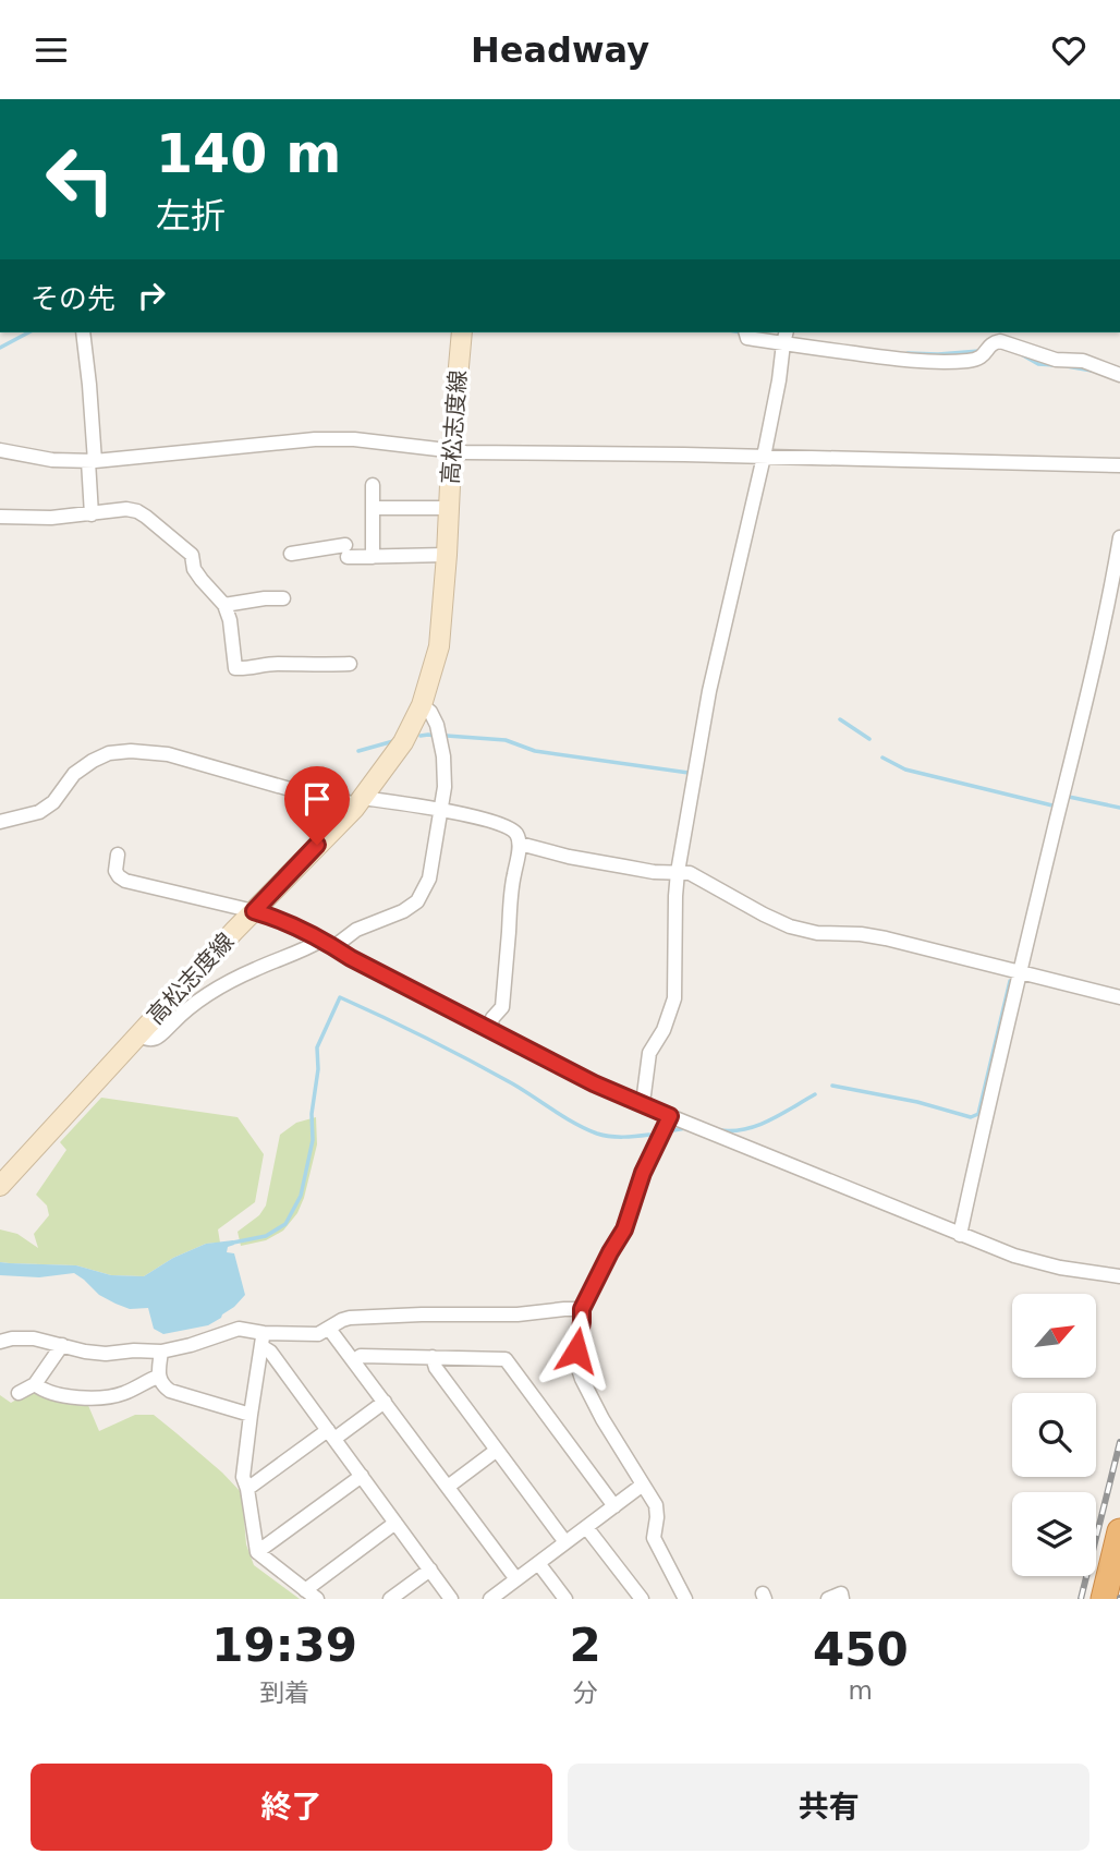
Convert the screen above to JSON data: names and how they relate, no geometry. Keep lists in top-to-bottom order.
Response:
{
  "streets": {
    "main road": ["高松志度線"]
  },
  "north": "top right",
  "page": {
    "header": "Headway",
    "turn": ["140 m", "左折"],
    "then": "その先",
    "eta": [
      "19:39",
      "到着",
      "2",
      "分",
      "450",
      "m"
    ],
    "buttons": ["終了", "共有"]
  }
}
